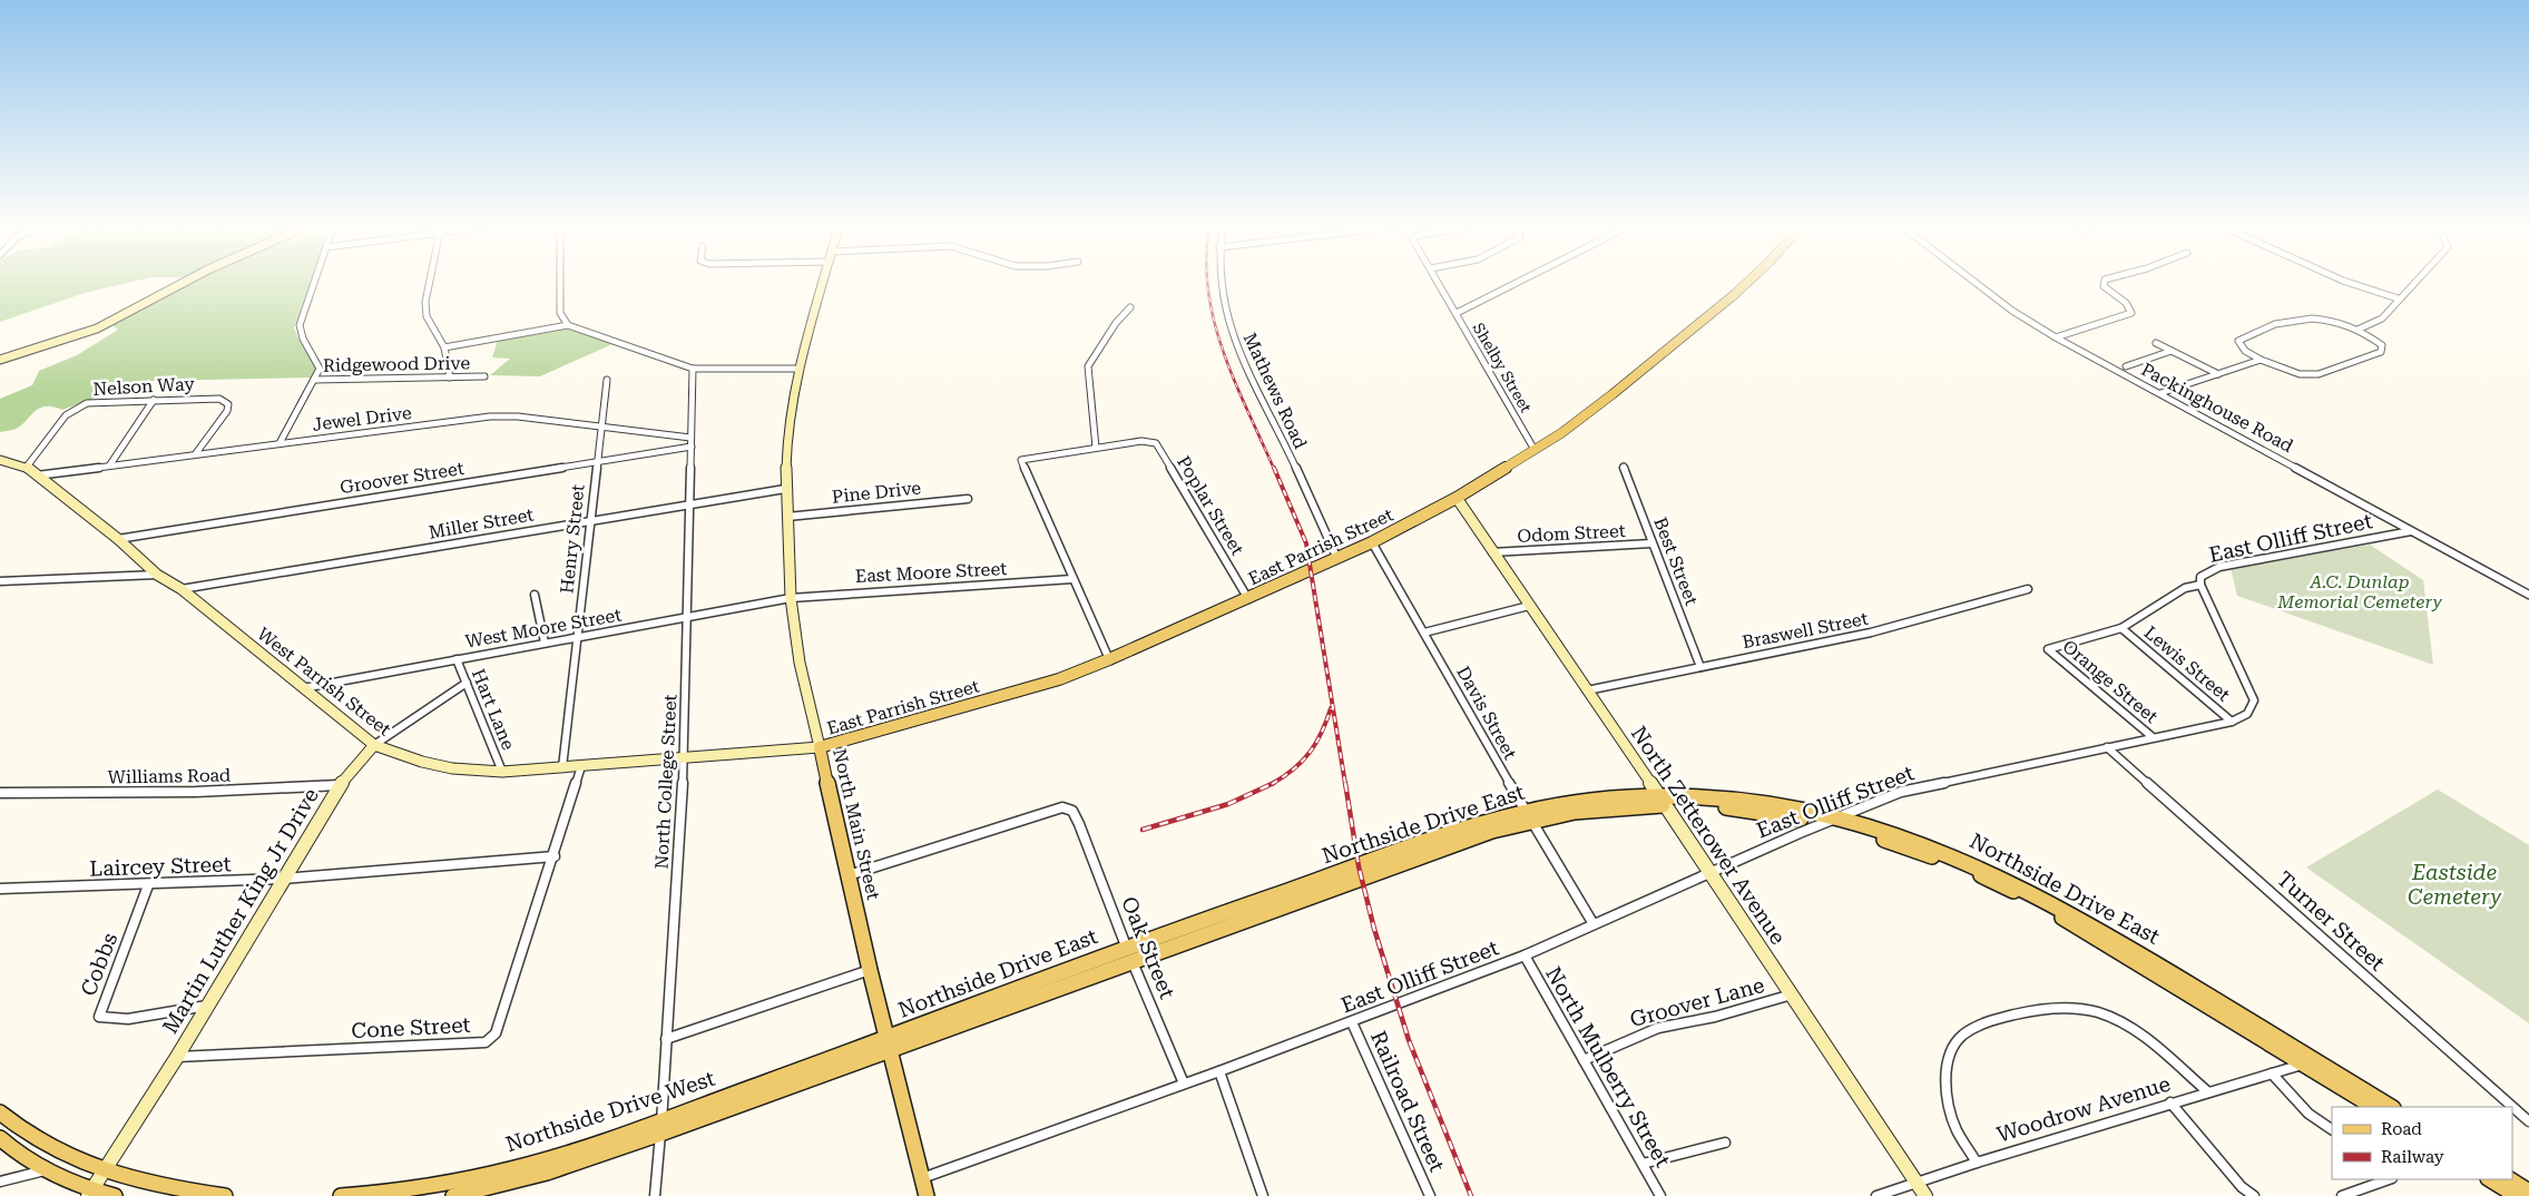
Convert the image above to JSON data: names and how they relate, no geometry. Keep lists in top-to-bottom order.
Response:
{
  "streets": {
    "main road": [
      "East Parrish Street",
      "North Main Street",
      "Northside Drive East",
      "Northside Drive West"
    ],
    "street": [
      "Ridgewood Drive",
      "Shelby Street",
      "Nelson Way",
      "Mathews Road",
      "Packinghouse Road",
      "Jewel Drive",
      "Groover Street",
      "Pine Drive",
      "Poplar Street",
      "Miller Street",
      "Odom Street",
      "East Olliff Street",
      "Henry Street",
      "Best Street",
      "East Moore Street",
      "West Moore Street",
      "Braswell Street",
      "Lewis Street",
      "West Parrish Street",
      "Orange Street",
      "Hart Lane",
      "Davis Street",
      "Williams Road",
      "North College Street",
      "North Zetterower Avenue",
      "Laircey Street",
      "Martin Luther King Jr Drive",
      "Turner Street",
      "Oak Street",
      "Cobbs",
      "Groover Lane",
      "Cone Street",
      "North Mulberry Street",
      "Railroad Street",
      "Woodrow Avenue"
    ]
  },
  "crossings": [
    ["Ridgewood Drive", "Jewel Drive"],
    ["Shelby Street", "East Parrish Street"],
    ["Nelson Way", "Jewel Drive"],
    ["Nelson Way", "West Parrish Street"],
    ["Mathews Road", "East Parrish Street"],
    ["Packinghouse Road", "East Olliff Street"],
    ["Jewel Drive", "Groover Street"],
    ["Jewel Drive", "Henry Street"],
    ["Jewel Drive", "West Parrish Street"],
    ["Jewel Drive", "North College Street"],
    ["Groover Street", "Henry Street"],
    ["Groover Street", "West Parrish Street"],
    ["Groover Street", "North College Street"],
    ["Pine Drive", "North Main Street"],
    ["Poplar Street", "East Parrish Street"],
    ["Miller Street", "Henry Street"],
    ["Miller Street", "West Parrish Street"],
    ["Miller Street", "North College Street"],
    ["Miller Street", "North Main Street"],
    ["Odom Street", "Best Street"],
    ["Odom Street", "North Zetterower Avenue"],
    ["East Olliff Street", "Lewis Street"],
    ["East Olliff Street", "Orange Street"],
    ["East Olliff Street", "Davis Street"],
    ["East Olliff Street", "North Main Street"],
    ["East Olliff Street", "Northside Drive East"],
    ["East Olliff Street", "North Zetterower Avenue"],
    ["East Olliff Street", "Turner Street"],
    ["East Olliff Street", "Oak Street"],
    ["East Olliff Street", "North Mulberry Street"],
    ["East Olliff Street", "Railroad Street"],
    ["Henry Street", "West Moore Street"],
    ["Henry Street", "West Parrish Street"],
    ["East Parrish Street", "West Parrish Street"],
    ["East Parrish Street", "Davis Street"],
    ["East Parrish Street", "North Main Street"],
    ["East Parrish Street", "North Zetterower Avenue"],
    ["Best Street", "Braswell Street"],
    ["East Moore Street", "West Moore Street"],
    ["East Moore Street", "North Main Street"],
    ["West Moore Street", "West Parrish Street"],
    ["West Moore Street", "Hart Lane"],
    ["West Moore Street", "North College Street"],
    ["West Moore Street", "North Main Street"],
    ["Braswell Street", "North Zetterower Avenue"],
    ["Lewis Street", "Orange Street"],
    ["West Parrish Street", "Hart Lane"],
    ["West Parrish Street", "North College Street"],
    ["West Parrish Street", "North Main Street"],
    ["West Parrish Street", "Martin Luther King Jr Drive"],
    ["West Parrish Street", "Cone Street"],
    ["Hart Lane", "Martin Luther King Jr Drive"],
    ["Davis Street", "Northside Drive East"],
    ["Williams Road", "Martin Luther King Jr Drive"],
    ["North College Street", "Northside Drive West"],
    ["North Main Street", "Northside Drive East"],
    ["North Main Street", "Oak Street"],
    ["North Main Street", "Northside Drive West"],
    ["Northside Drive East", "North Zetterower Avenue"],
    ["Northside Drive East", "Oak Street"],
    ["Northside Drive East", "Woodrow Avenue"],
    ["Northside Drive East", "Northside Drive West"],
    ["North Zetterower Avenue", "Groover Lane"],
    ["North Zetterower Avenue", "Woodrow Avenue"],
    ["Laircey Street", "Martin Luther King Jr Drive"],
    ["Laircey Street", "Cobbs"],
    ["Laircey Street", "Cone Street"],
    ["Martin Luther King Jr Drive", "Cobbs"],
    ["Martin Luther King Jr Drive", "Cone Street"],
    ["Groover Lane", "North Mulberry Street"]
  ],
  "parks": ["A.C. Dunlap Memorial Cemetery", "Eastside Cemetery"],
  "legend": ["Road", "Railway"]
}
